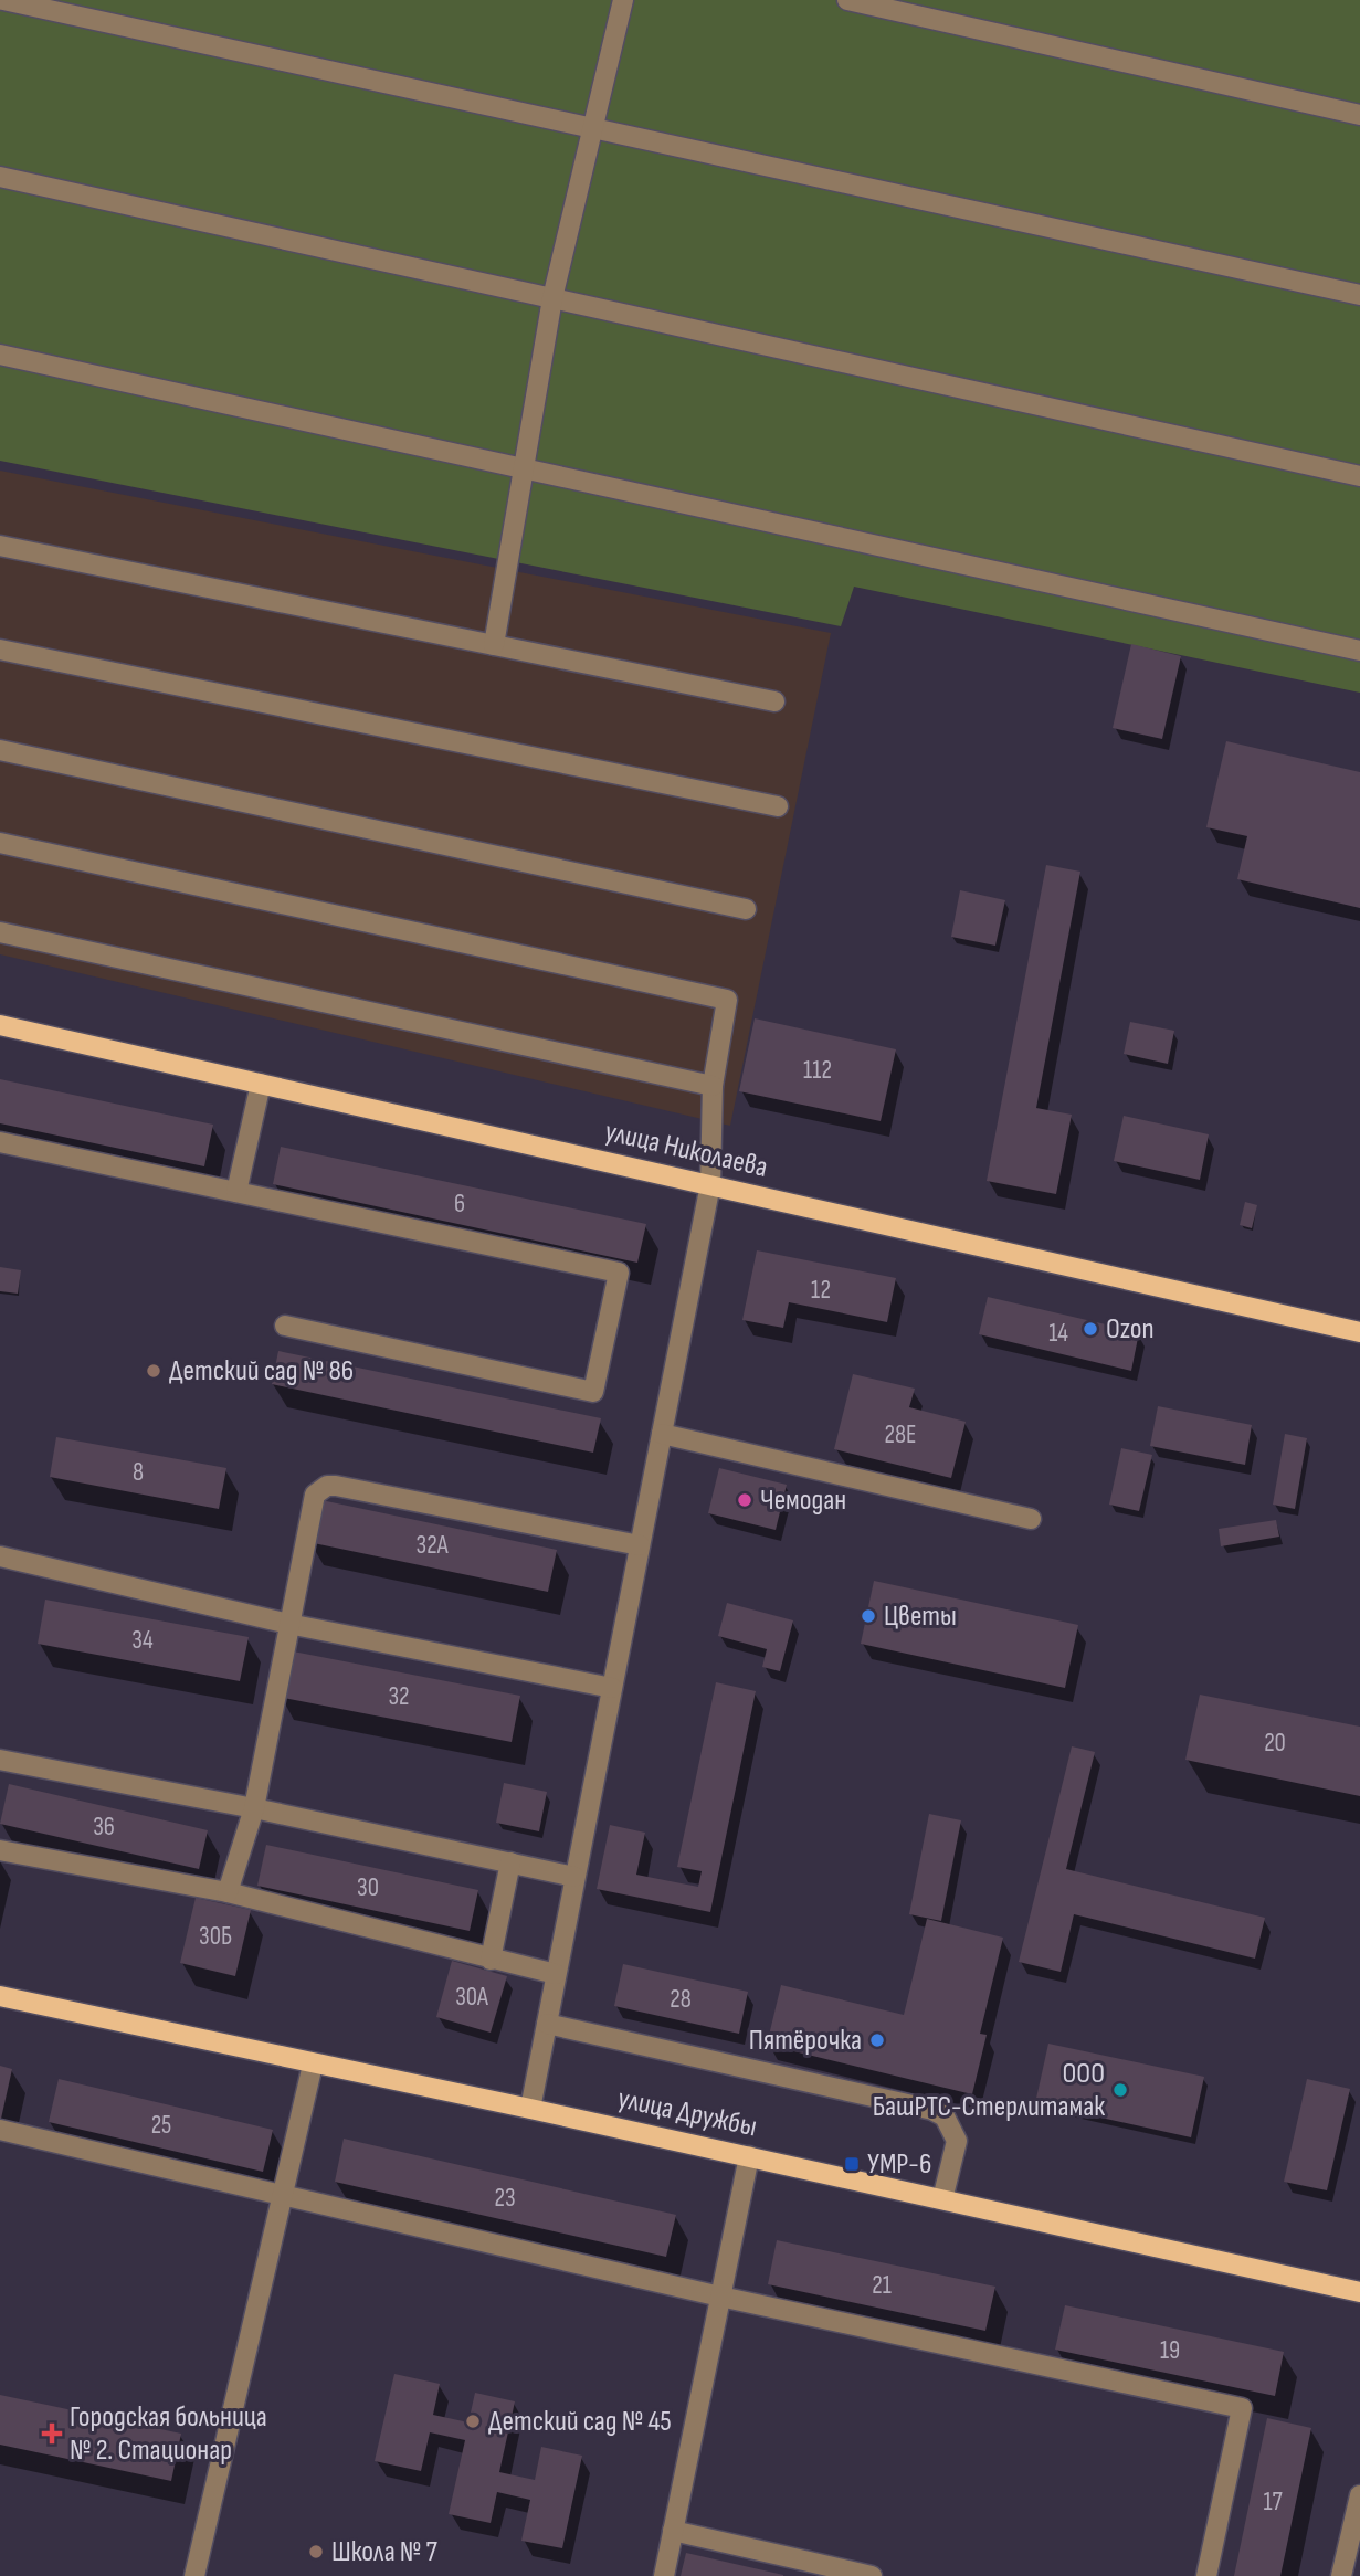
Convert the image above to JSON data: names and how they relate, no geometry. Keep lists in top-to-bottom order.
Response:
{
  "streets": {
    "main road": ["улица Николаева", "улица Дружбы"]
  },
  "places": {
    "other": [
      "Ozon",
      "Детский сад № 86",
      "Чемодан",
      "Цветы",
      "Пятёрочка",
      "ООО БашРТС-Стерлитамак",
      "Детский сад № 45",
      "Школа № 7"
    ],
    "transit": ["УМР-6"],
    "health": ["Городская больница № 2. Стационар"]
  },
  "house_numbers": [
    "112",
    "6",
    "12",
    "14",
    "28Е",
    "8",
    "32А",
    "34",
    "32",
    "20",
    "36",
    "30",
    "30Б",
    "30А",
    "28",
    "25",
    "23",
    "21",
    "19",
    "17"
  ]
}
